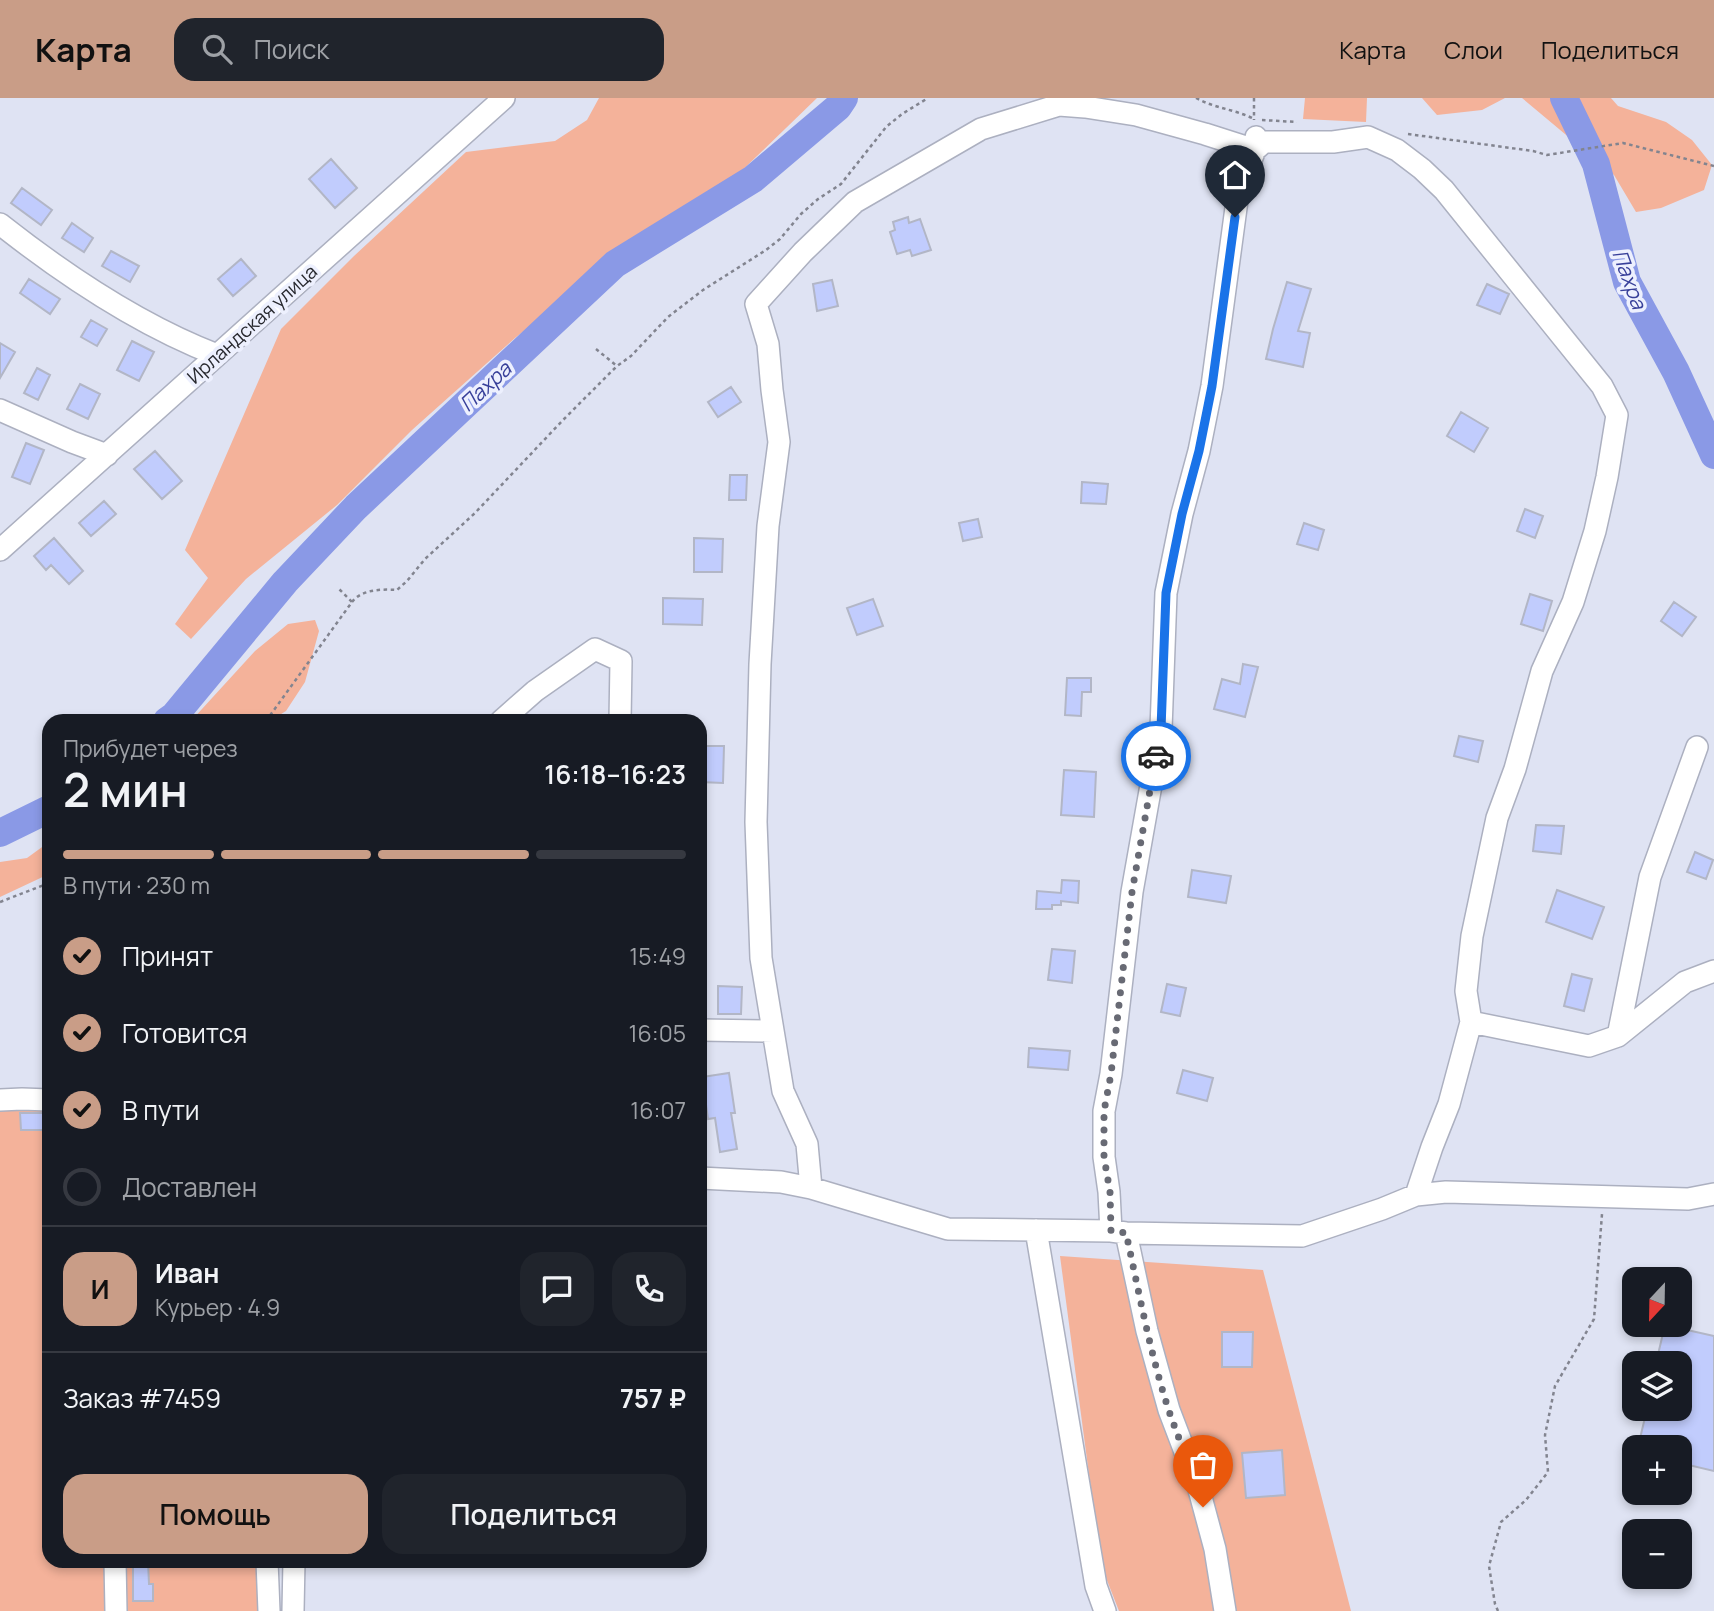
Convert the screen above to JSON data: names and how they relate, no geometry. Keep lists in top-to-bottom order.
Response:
{
  "streets": {
    "street": ["Ирландская улица"]
  },
  "water": ["Пахра"],
  "north": "bottom",
  "page": {
    "header": "Карта",
    "search": "Поиск",
    "nav": ["Карта", "Слои", "Поделиться"],
    "heading": ["2 мин", "Прибудет через", "16:18–16:23"],
    "panel": [
      "Иван",
      "Курьер · 4.9",
      "Заказ #7459",
      "757 ₽"
    ],
    "bar": "В пути · 230 m",
    "list": [
      ["Принят", "15:49"],
      ["Готовится", "16:05"],
      ["В пути", "16:07"],
      "Доставлен"
    ],
    "round": "И",
    "map_buttons": ["+", "−"],
    "buttons": ["Помощь", "Поделиться"]
  }
}
